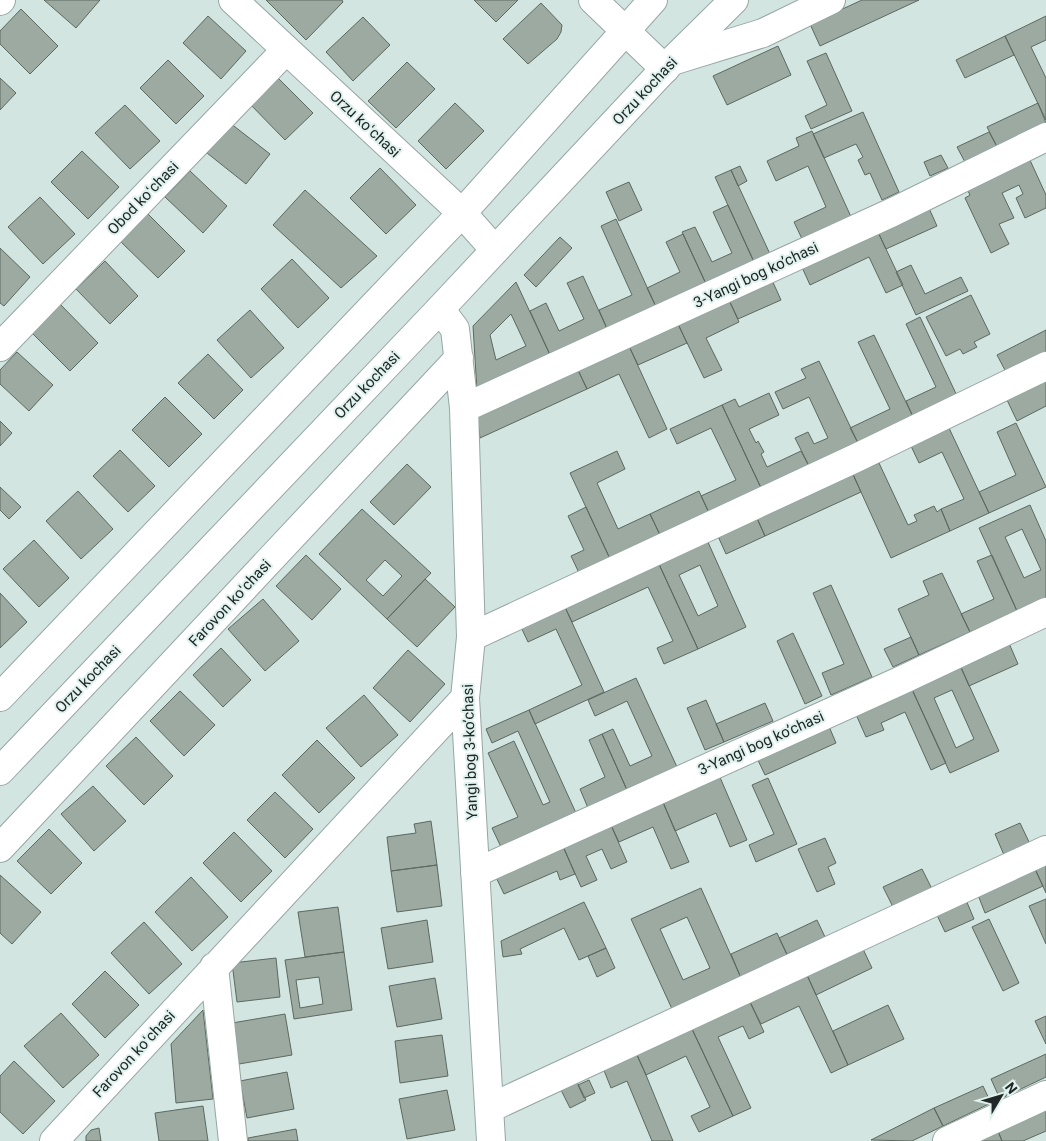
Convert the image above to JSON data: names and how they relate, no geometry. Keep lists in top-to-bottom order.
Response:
{
  "streets": {
    "street": [
      "Orzu kochasi",
      "Orzu koʻchasi",
      "Obod koʻchasi",
      "3-Yangi bog koʼchasi",
      "Farovon koʻchasi",
      "Yangi bog 3-koʼchasi"
    ]
  },
  "crossings": [
    ["Orzu kochasi", "Orzu koʻchasi"],
    ["Orzu kochasi", "Yangi bog 3-koʼchasi"],
    ["Orzu koʻchasi", "Obod koʻchasi"],
    ["3-Yangi bog koʼchasi", "Yangi bog 3-koʼchasi"],
    ["Farovon koʻchasi", "Yangi bog 3-koʼchasi"]
  ],
  "north": "top right"
}
